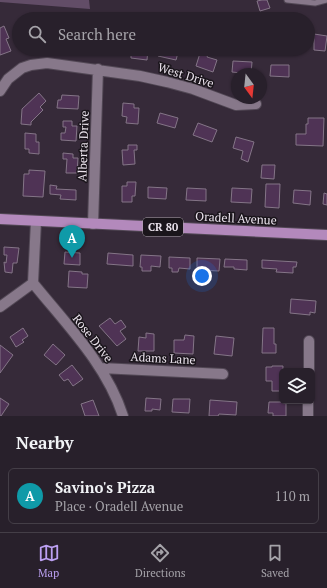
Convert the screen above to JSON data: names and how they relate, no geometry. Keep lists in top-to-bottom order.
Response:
{
  "streets": {
    "main road": ["Oradell Avenue", "CR 80"],
    "street": [
      "West Drive",
      "Alberta Drive",
      "Rose Drive",
      "Adams Lane"
    ]
  },
  "crossings": [
    ["West Drive", "Alberta Drive"],
    ["Alberta Drive", "Oradell Avenue"],
    ["Rose Drive", "Adams Lane"]
  ],
  "north": "bottom",
  "page": {
    "search": "Search here",
    "pins": "A",
    "heading": "Nearby",
    "list": [
      {
        "mark": "A",
        "name": "Savino's Pizza",
        "note": "Place · Oradell Avenue",
        "value": "110 m"
      }
    ],
    "nav": ["Map", "Directions", "Saved"]
  }
}
